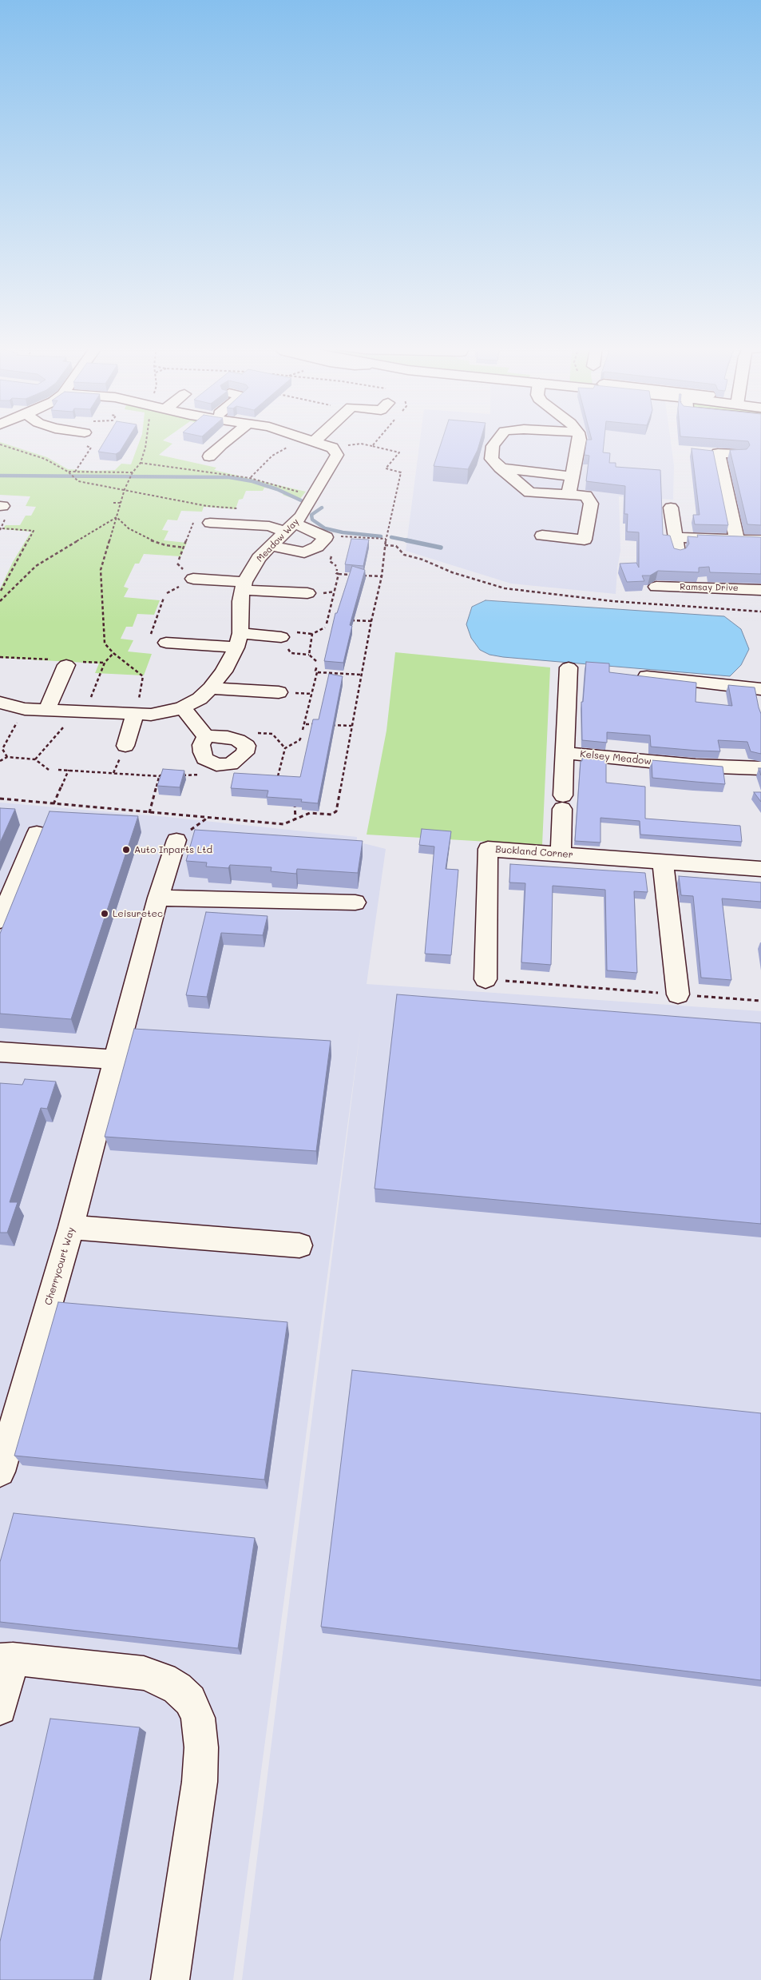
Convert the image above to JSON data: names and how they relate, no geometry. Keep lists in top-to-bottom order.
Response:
{
  "streets": {
    "street": [
      "Meadow Way",
      "Ramsay Drive",
      "Kelsey Meadow",
      "Buckland Corner",
      "Cherrycourt Way"
    ]
  },
  "crossings": [
    ["Kelsey Meadow", "Buckland Corner"]
  ],
  "places": ["Auto Inparts Ltd", "Leisuretec"]
}
